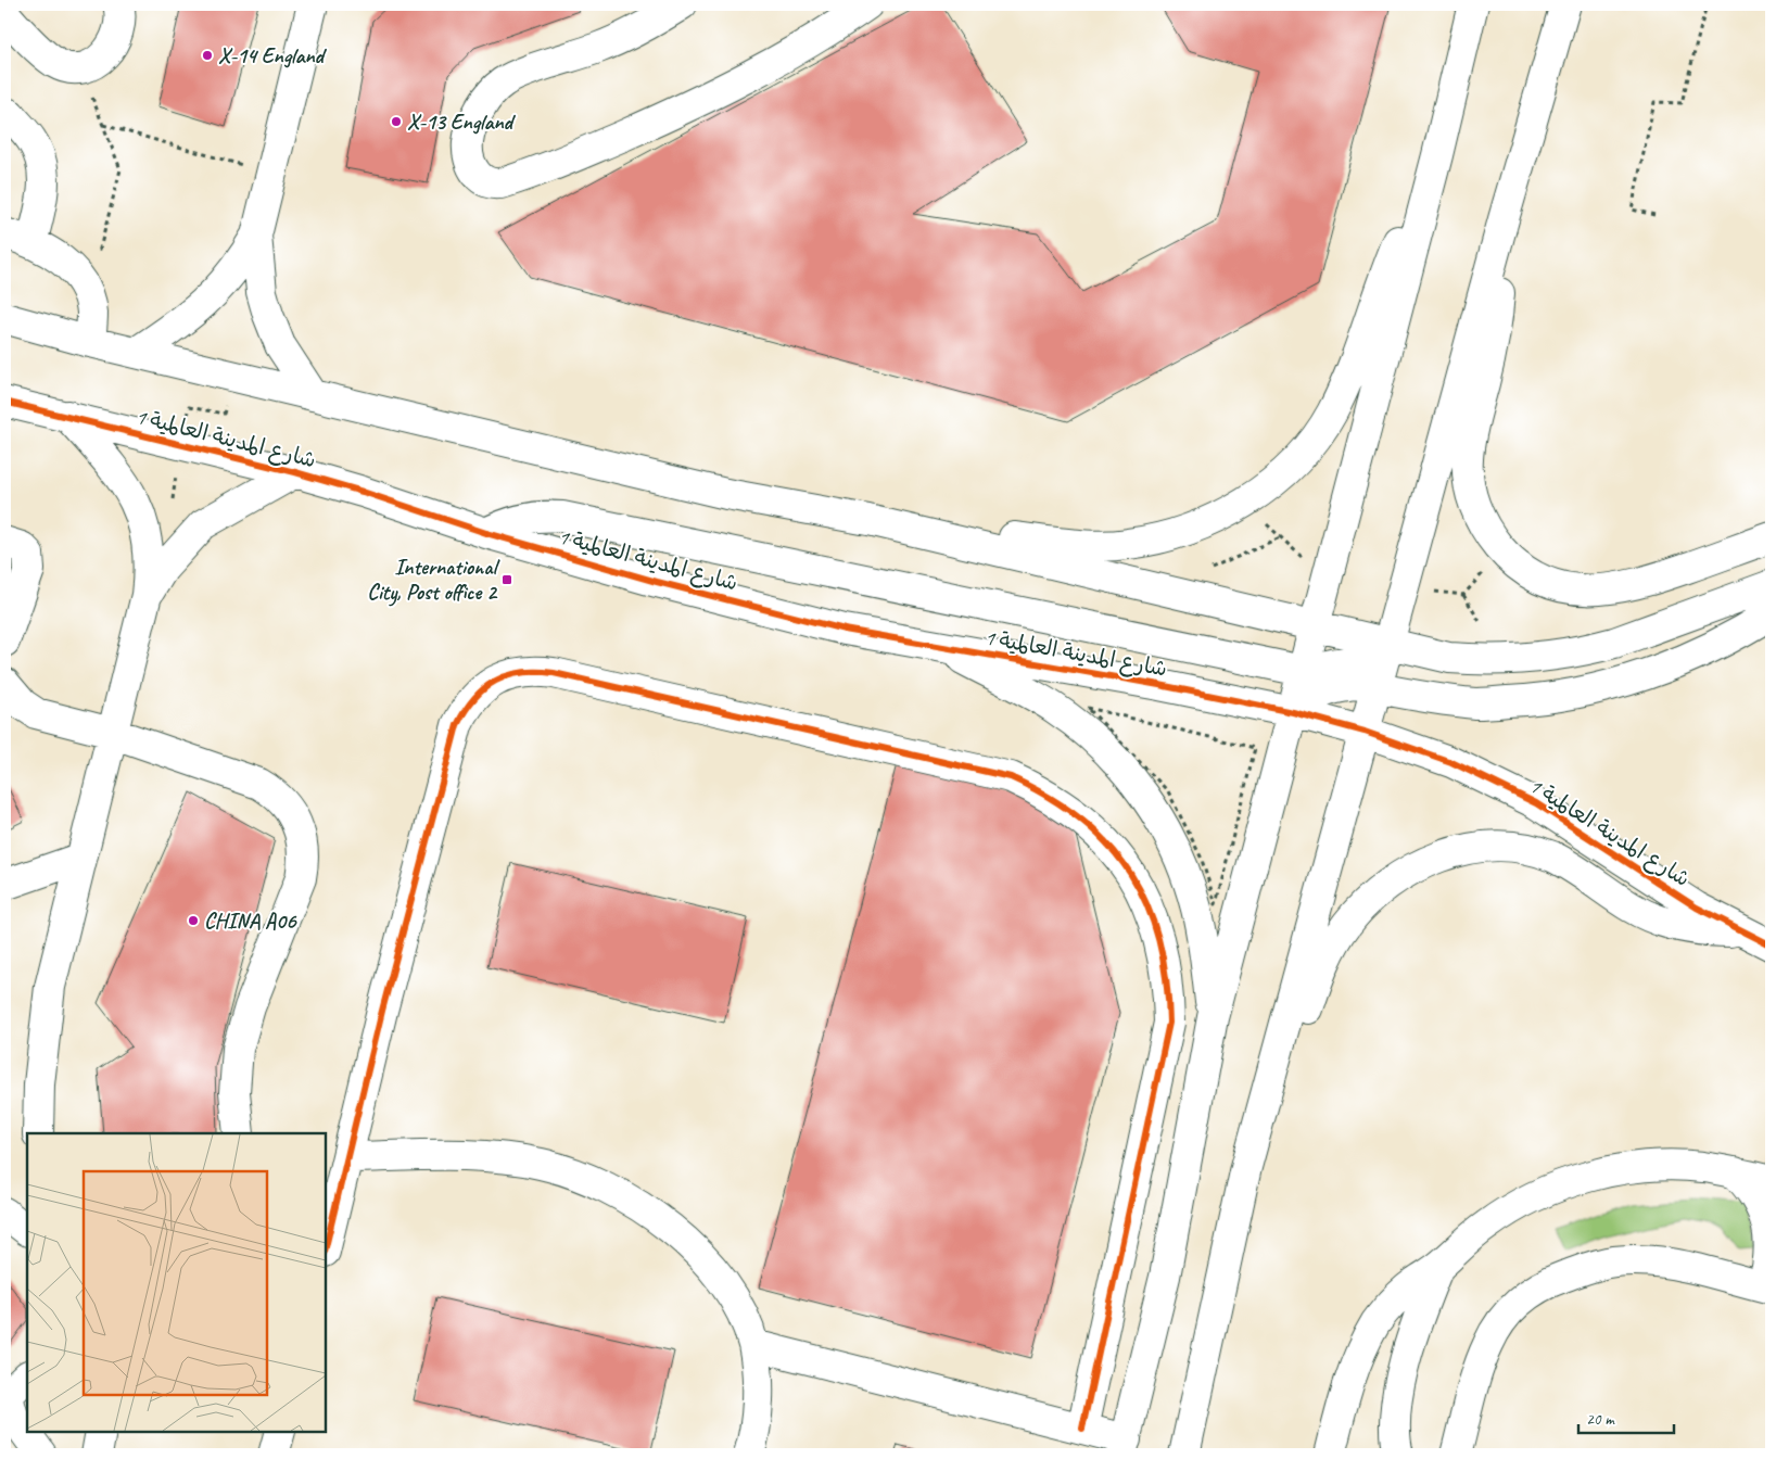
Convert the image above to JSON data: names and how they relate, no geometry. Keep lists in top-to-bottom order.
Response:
{
  "streets": {
    "street": ["شارع المدينة العالمية 1"]
  },
  "places": {
    "other": ["X-14 England", "X-13 England", "CHINA A06"],
    "transit": ["International City, Post office 2"]
  },
  "scale_bar": "20 m"
}
